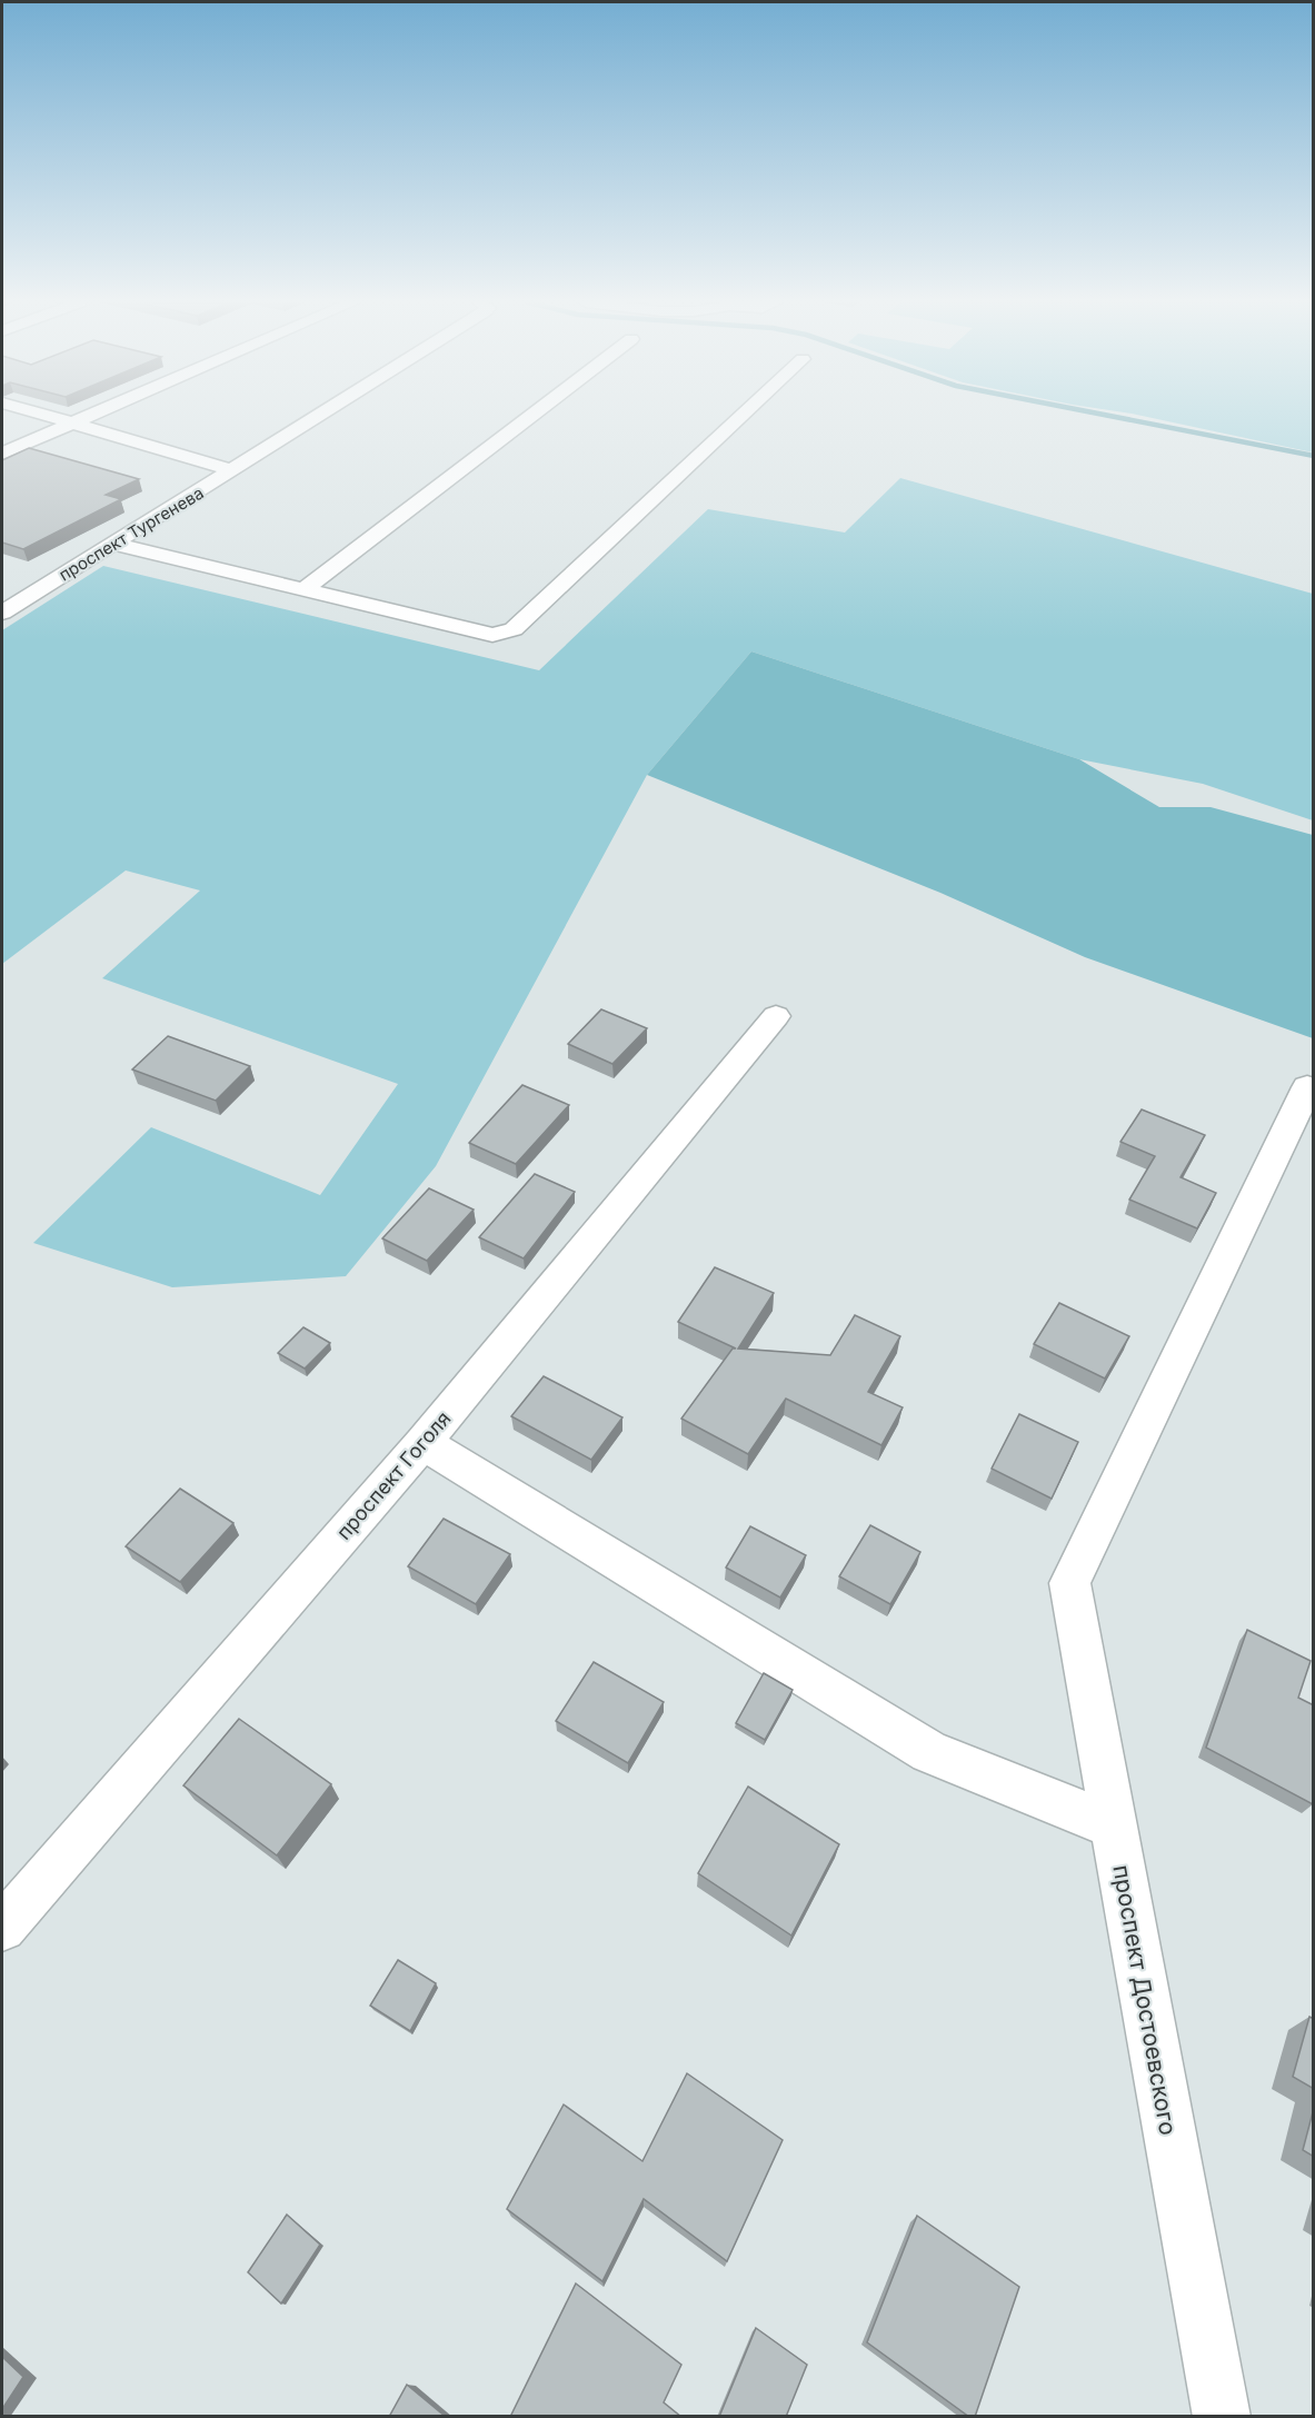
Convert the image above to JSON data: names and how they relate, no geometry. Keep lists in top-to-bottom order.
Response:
{
  "streets": {
    "street": ["проспект Тургенева", "проспект Гоголя", "проспект Достоевского"]
  }
}
